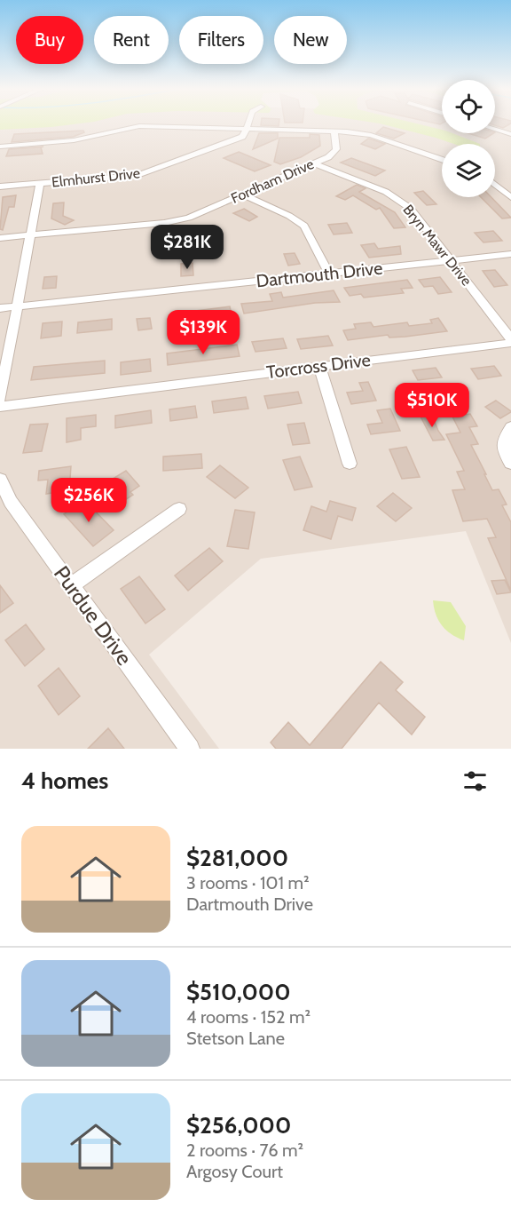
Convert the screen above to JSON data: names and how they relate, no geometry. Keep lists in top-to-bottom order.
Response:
{
  "streets": {
    "street": [
      "Elmhurst Drive",
      "Fordham Drive",
      "Bryn Mawr Drive",
      "Dartmouth Drive",
      "Torcross Drive",
      "Purdue Drive"
    ]
  },
  "crossings": [
    ["Fordham Drive", "Bryn Mawr Drive"],
    ["Bryn Mawr Drive", "Dartmouth Drive"],
    ["Bryn Mawr Drive", "Torcross Drive"]
  ],
  "page": {
    "chip": [
      "Buy",
      "Rent",
      "Filters",
      "New"
    ],
    "price": [
      "$281K",
      "$139K",
      "$510K",
      "$256K"
    ],
    "heading": "4 homes",
    "list": [
      {
        "name": "$281,000",
        "note": "3 rooms · 101 m² · Dartmouth Drive"
      },
      {
        "name": "$510,000",
        "note": "4 rooms · 152 m² · Stetson Lane"
      },
      {
        "name": "$256,000",
        "note": "2 rooms · 76 m² · Argosy Court"
      }
    ]
  }
}
